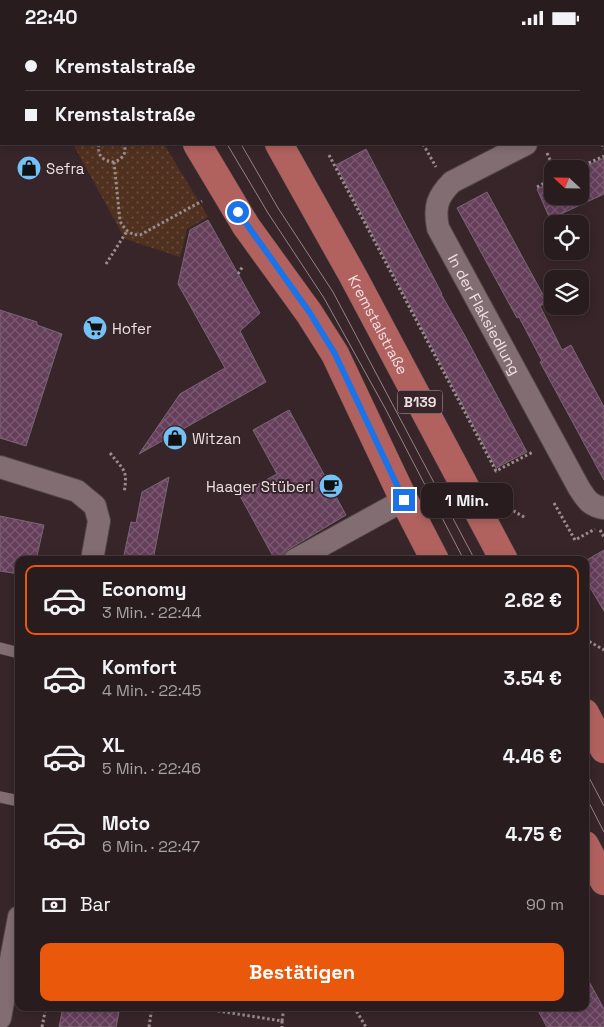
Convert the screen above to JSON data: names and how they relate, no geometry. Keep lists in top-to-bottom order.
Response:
{
  "streets": {
    "main road": ["Kremstalstraße", "B139"],
    "street": ["In der Flaksiedlung"]
  },
  "places": {
    "shop": ["Sefra", "Witzan"],
    "supermarket": ["Hofer"],
    "cafe": ["Haager Stüberl"]
  },
  "north": "left",
  "page": {
    "status": "22:40",
    "banner": ["Kremstalstraße", "Kremstalstraße"],
    "bubble": "1 Min.",
    "list": [
      {
        "name": "Economy",
        "note": "3 Min. · 22:44",
        "value": "2.62 €"
      },
      {
        "name": "Komfort",
        "note": "4 Min. · 22:45",
        "value": "3.54 €"
      },
      {
        "name": "XL",
        "note": "5 Min. · 22:46",
        "value": "4.46 €"
      },
      {
        "name": "Moto",
        "note": "6 Min. · 22:47",
        "value": "4.75 €"
      }
    ],
    "pay": ["Bar", "90 m"],
    "buttons": "Bestätigen"
  }
}
